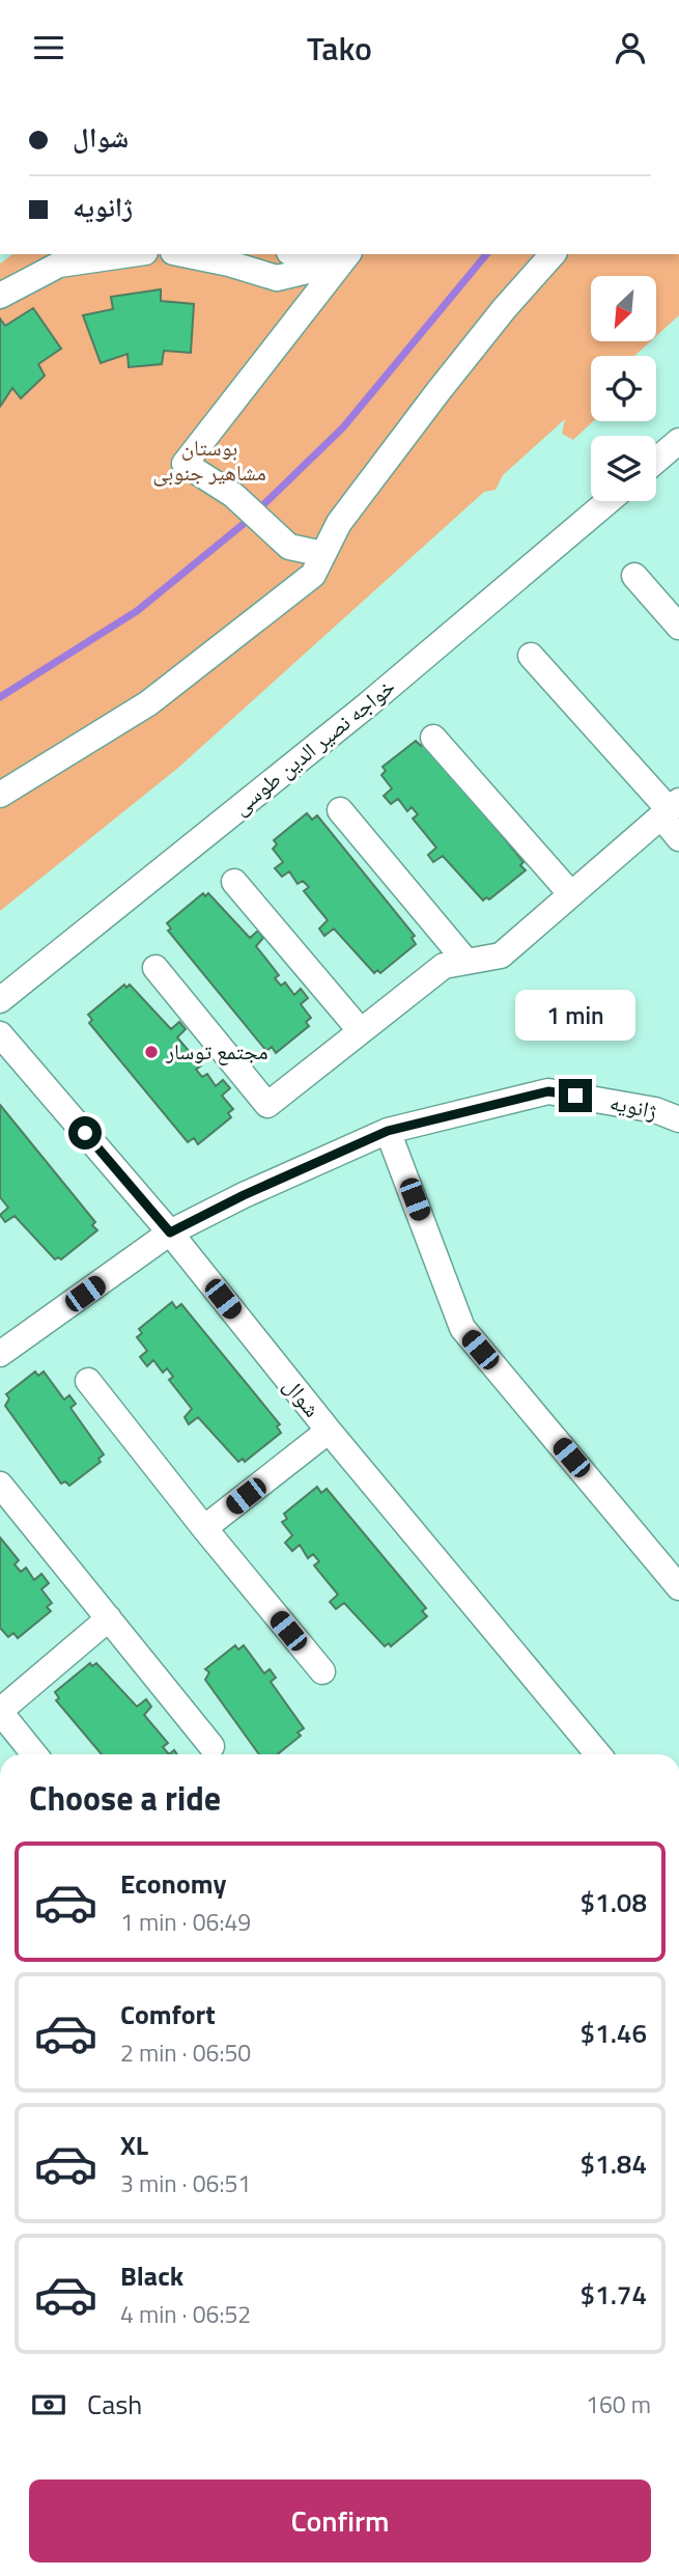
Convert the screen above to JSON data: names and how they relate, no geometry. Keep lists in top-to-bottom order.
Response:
{
  "streets": {
    "street": ["خواجه نصیر الدین طوسی", "ژانویه", "شوال"]
  },
  "crossings": [
    ["ژانویه", "شوال"]
  ],
  "parks": ["بوستان مشاهیر جنوبی"],
  "places": ["مجتمع توسار"],
  "north": "bottom left",
  "page": {
    "header": "Tako",
    "banner": ["شوال", "ژانویه"],
    "bubble": "1 min",
    "heading": "Choose a ride",
    "list": [
      {
        "name": "Economy",
        "note": "1 min · 06:49",
        "value": "$1.08"
      },
      {
        "name": "Comfort",
        "note": "2 min · 06:50",
        "value": "$1.46"
      },
      {
        "name": "XL",
        "note": "3 min · 06:51",
        "value": "$1.84"
      },
      {
        "name": "Black",
        "note": "4 min · 06:52",
        "value": "$1.74"
      }
    ],
    "pay": ["Cash", "160 m"],
    "buttons": "Confirm"
  }
}
